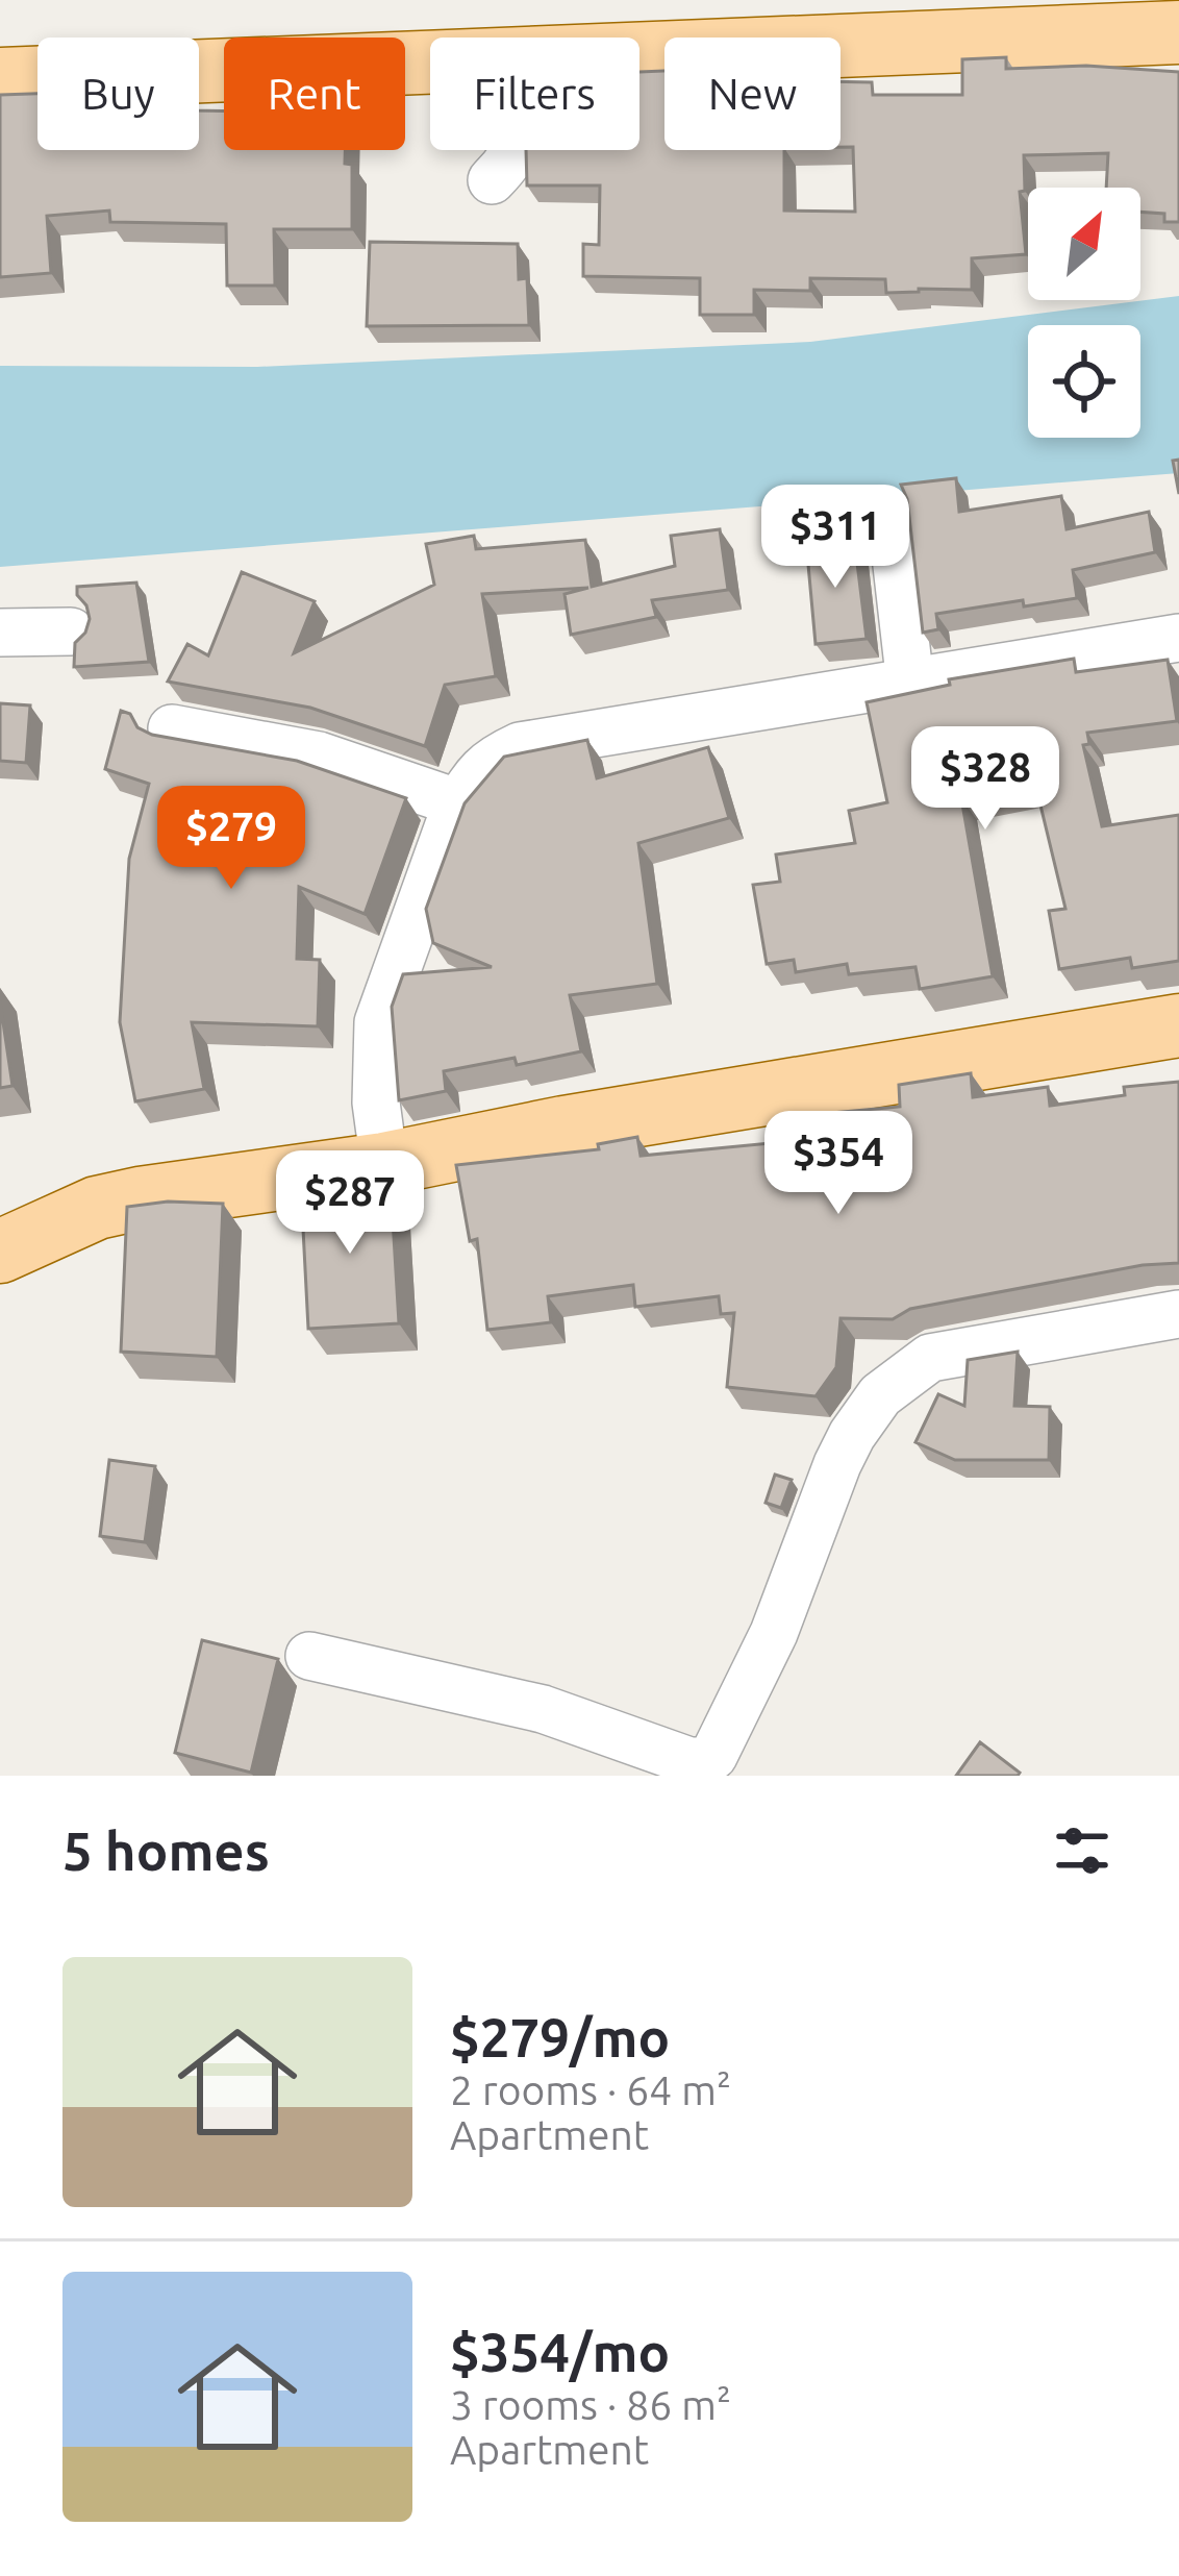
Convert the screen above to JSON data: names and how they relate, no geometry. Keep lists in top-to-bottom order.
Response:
{
  "north": "top right",
  "page": {
    "chip": [
      "Buy",
      "Rent",
      "Filters",
      "New"
    ],
    "price": [
      "$311",
      "$328",
      "$279",
      "$354",
      "$287"
    ],
    "heading": "5 homes",
    "list": [
      {
        "name": "$279/mo",
        "note": "2 rooms · 64 m² · Apartment"
      },
      {
        "name": "$354/mo",
        "note": "3 rooms · 86 m² · Apartment"
      }
    ]
  }
}
